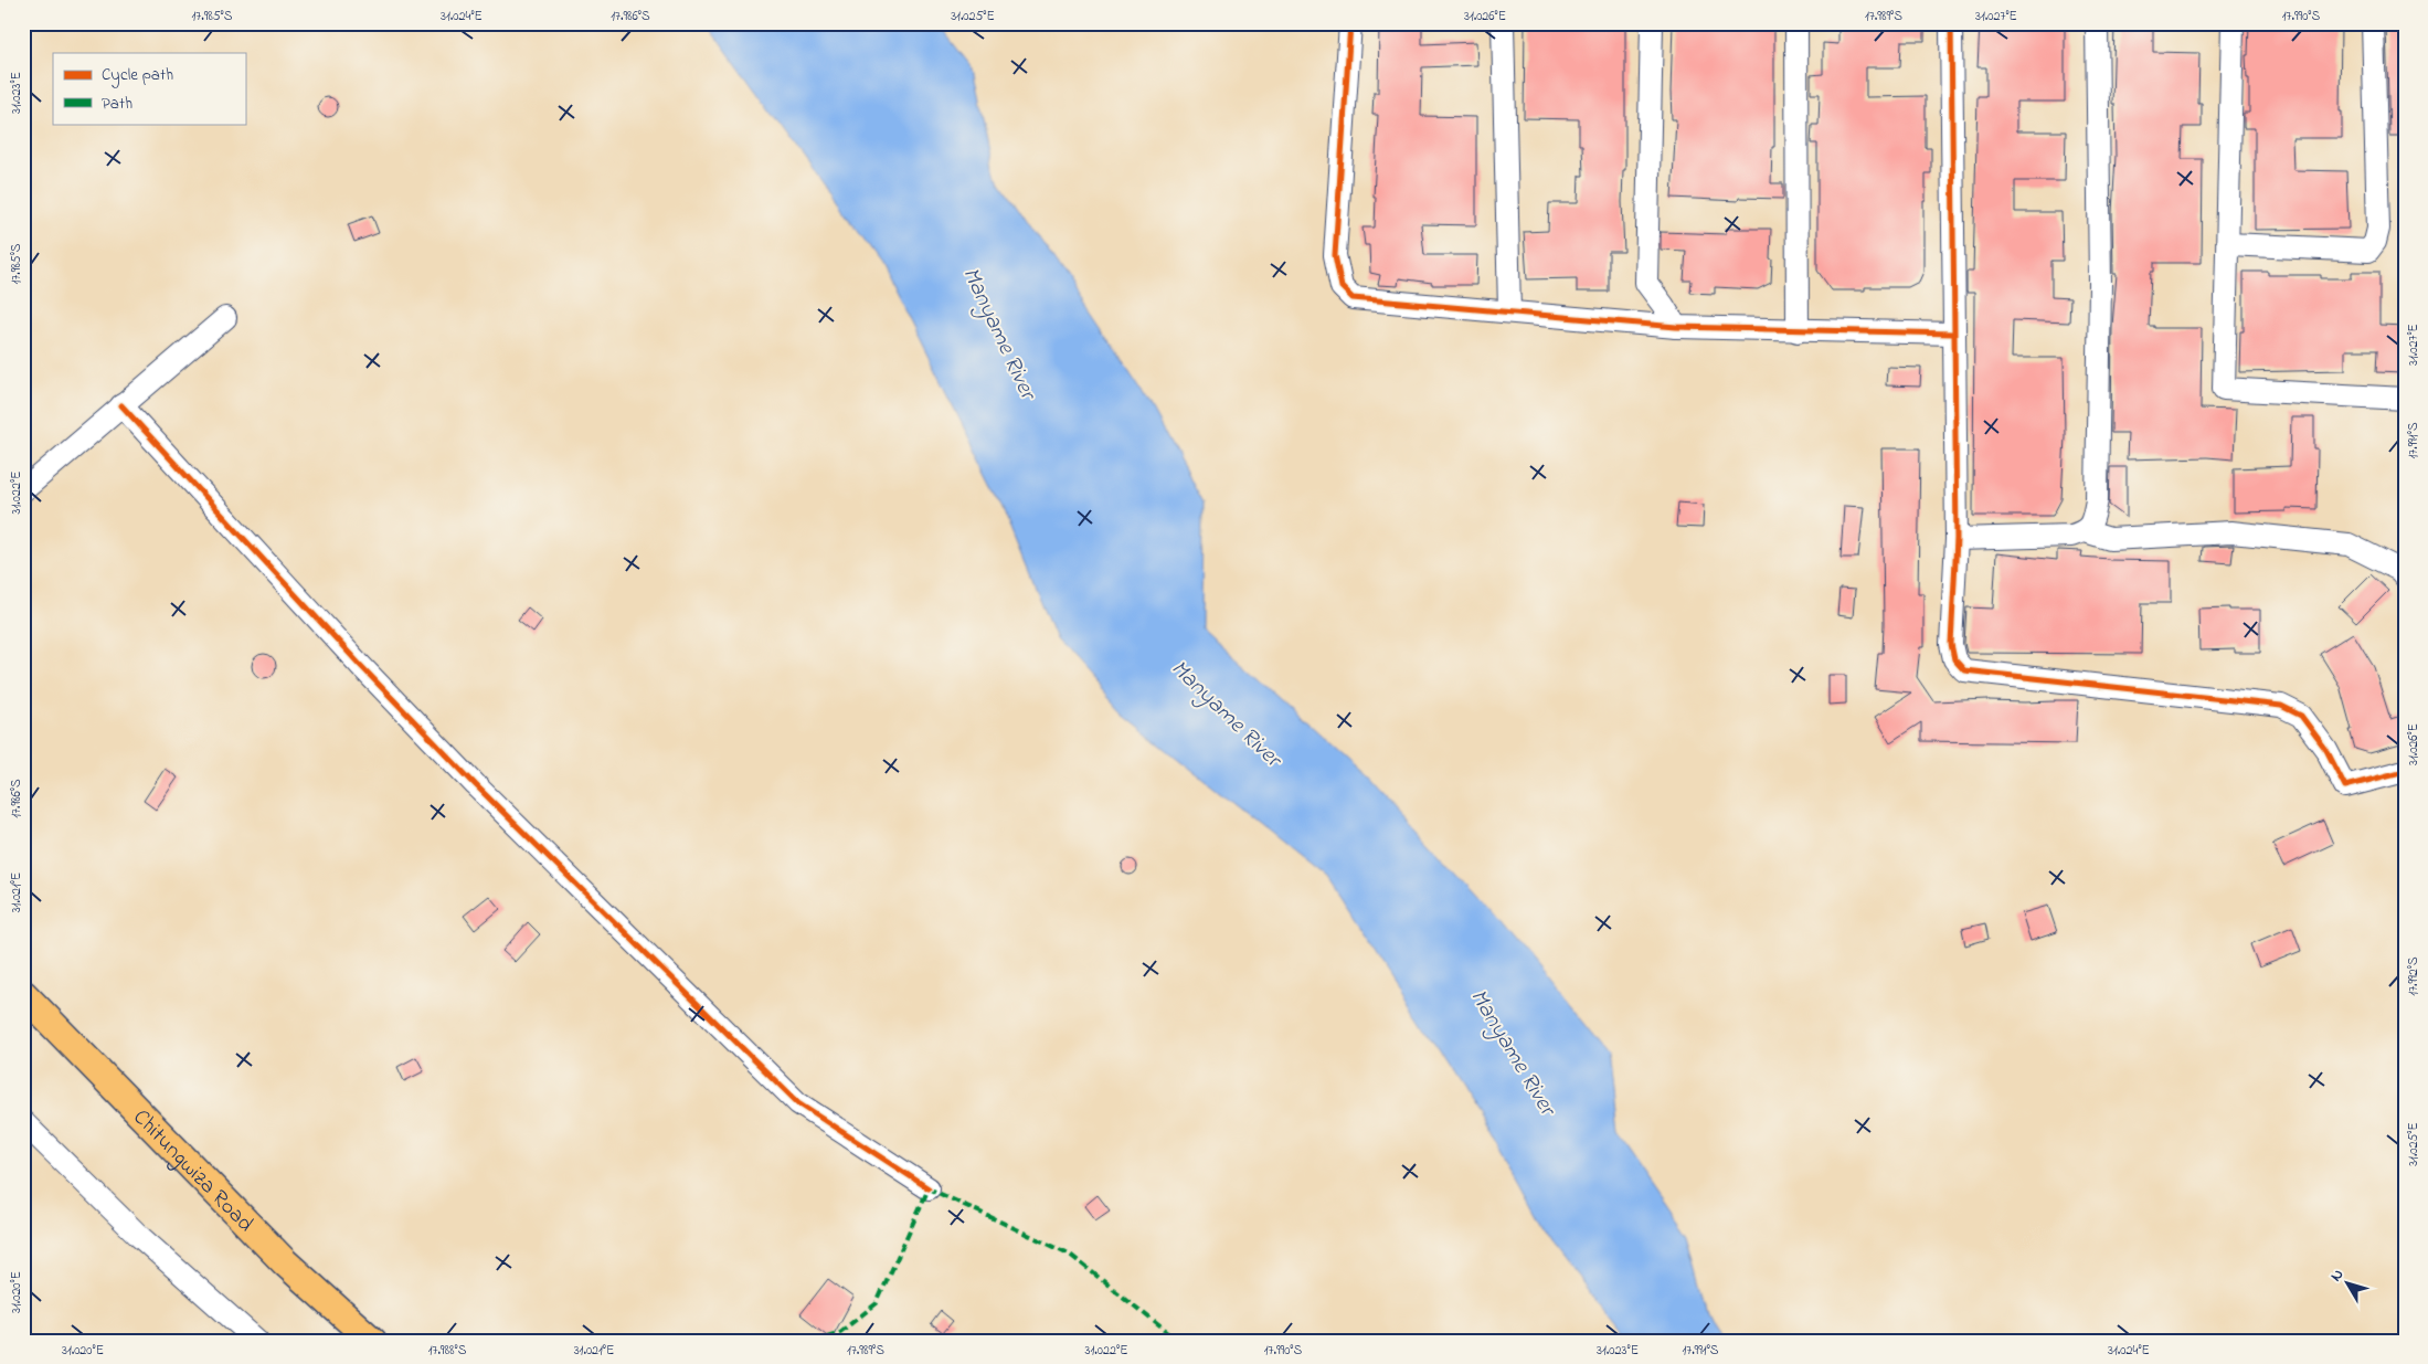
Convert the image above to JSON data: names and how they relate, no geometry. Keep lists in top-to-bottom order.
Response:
{
  "streets": {
    "main road": ["Chitungwiza Road"]
  },
  "water": ["Manyame River"],
  "legend": ["Cycle path", "Path"],
  "north": "top left",
  "coordinates": [
    "17.985°S",
    "31.024°E",
    "17.986°S",
    "31.025°E",
    "31.026°E",
    "17.989°S",
    "31.027°E",
    "17.990°S",
    "31.023°E",
    "17.991°S",
    "31.022°E",
    "31.021°E",
    "17.992°S",
    "31.020°E",
    "17.988°S"
  ]
}
